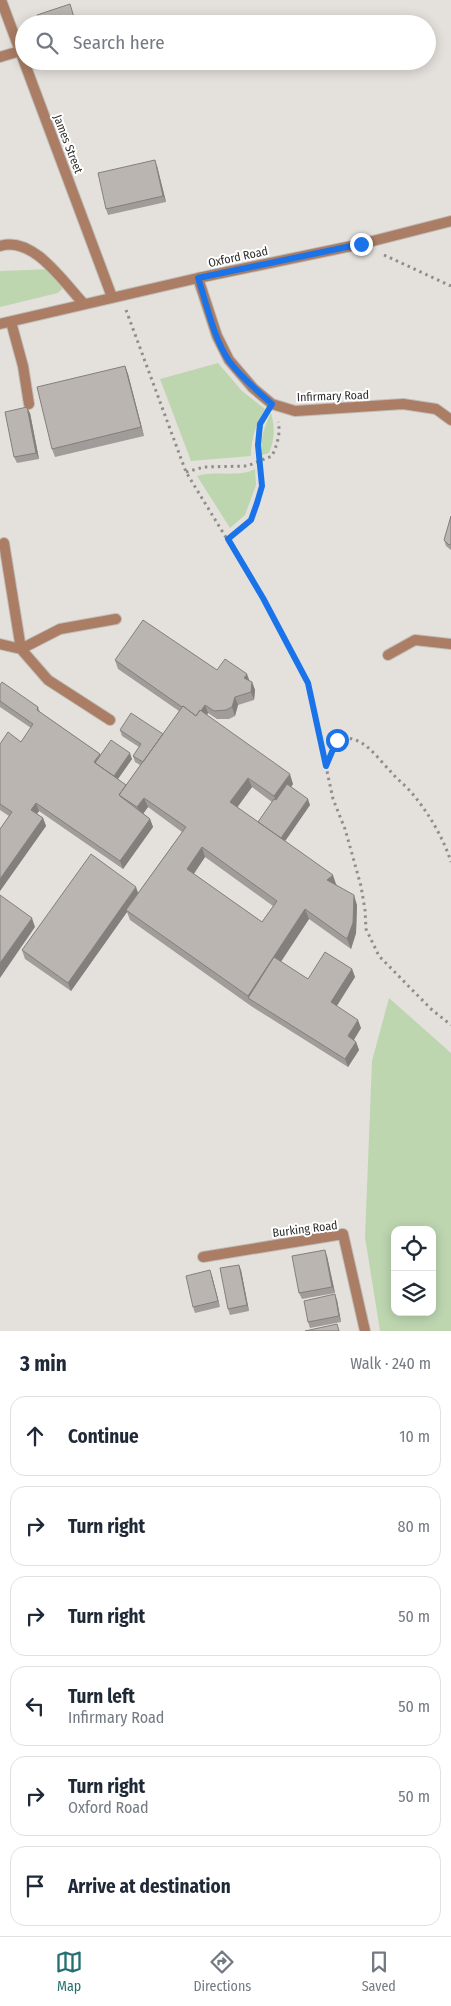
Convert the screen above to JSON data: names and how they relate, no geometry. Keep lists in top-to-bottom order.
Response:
{
  "streets": {
    "street": [
      "James Street",
      "Oxford Road",
      "Infirmary Road",
      "Burking Road"
    ]
  },
  "crossings": [
    ["James Street", "Oxford Road"],
    ["Oxford Road", "Infirmary Road"]
  ],
  "page": {
    "search": "Search here",
    "heading": ["3 min", "Walk · 240 m"],
    "list": [
      ["Continue", "10 m"],
      ["Turn right", "80 m"],
      ["Turn right", "50 m"],
      ["Turn left", "Infirmary Road", "50 m"],
      ["Turn right", "Oxford Road", "50 m"],
      "Arrive at destination"
    ],
    "nav": ["Map", "Directions", "Saved"]
  }
}
